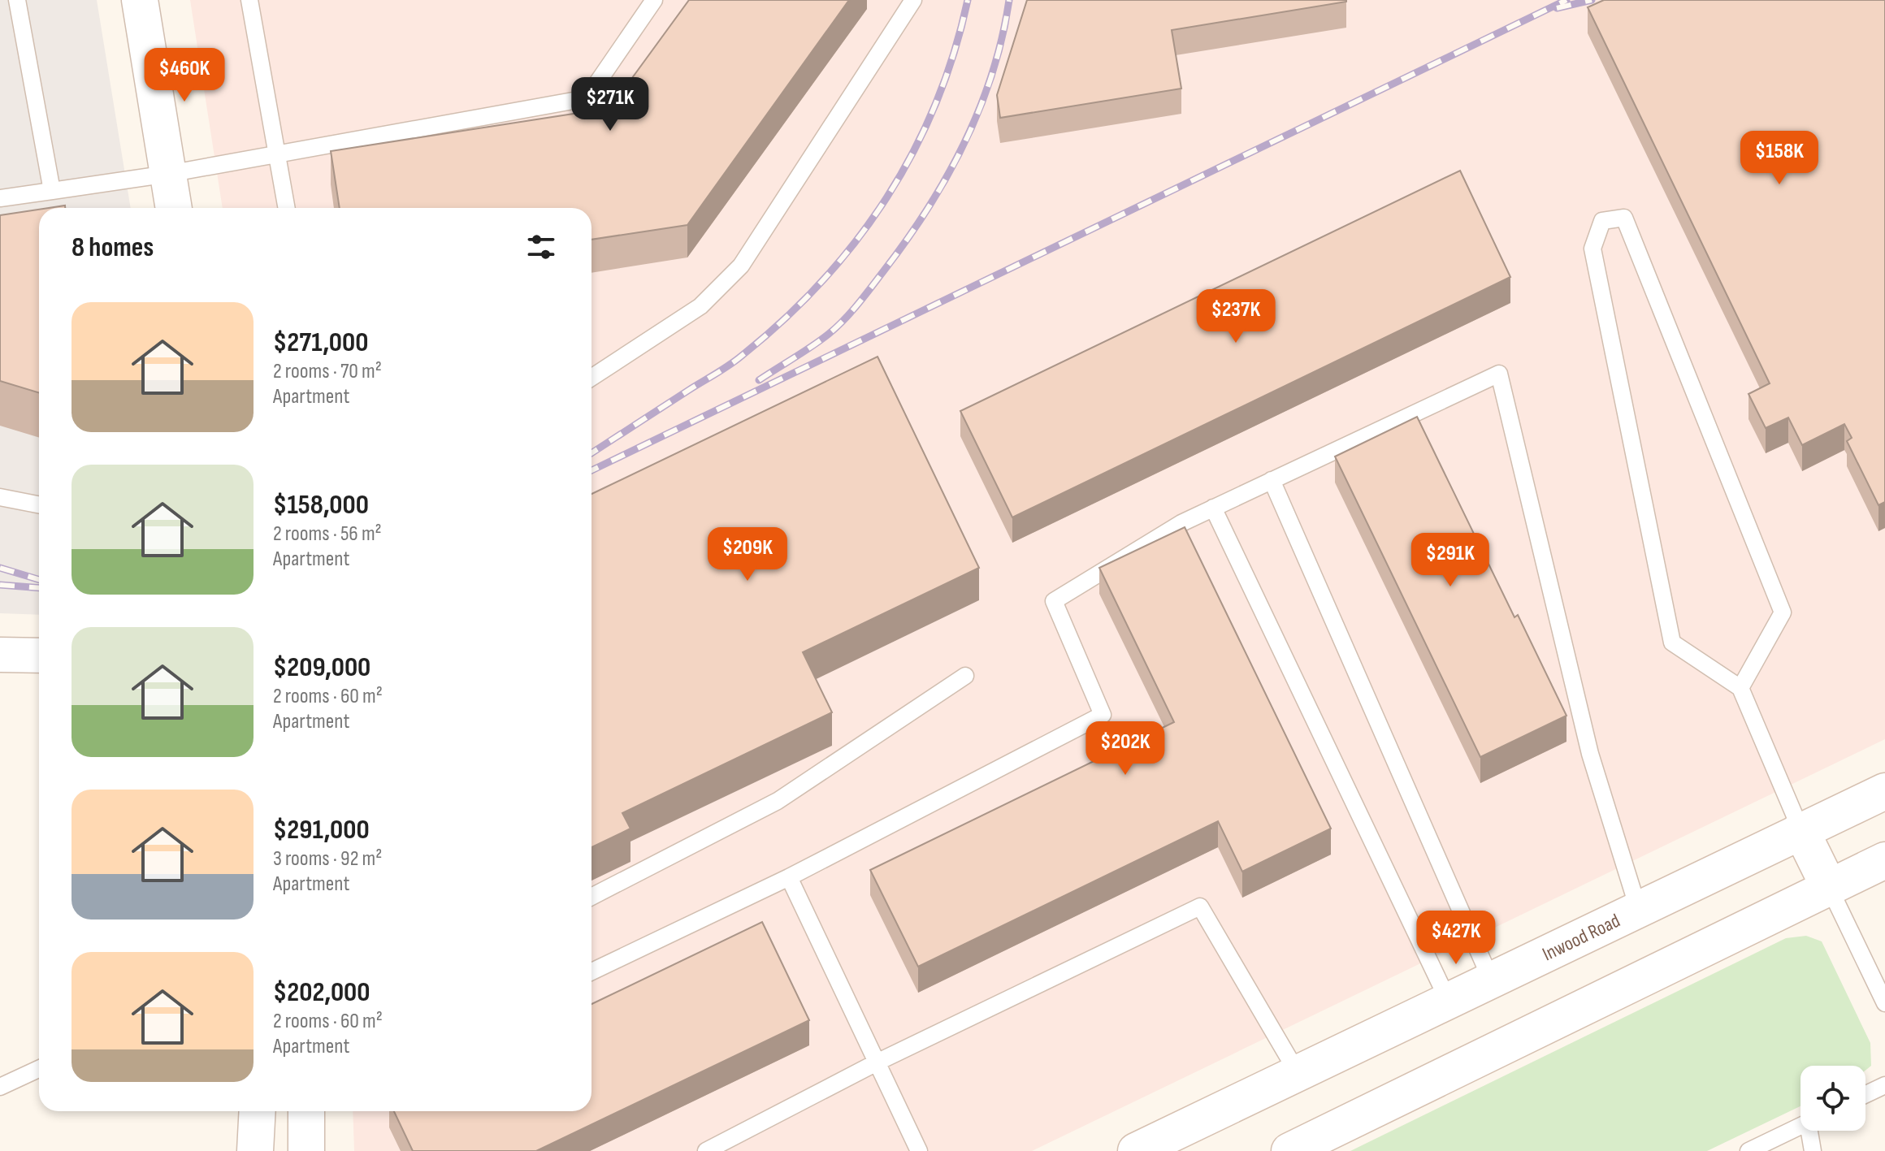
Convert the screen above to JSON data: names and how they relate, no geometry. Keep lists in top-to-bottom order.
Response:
{
  "streets": {
    "main road": ["Inwood Road"]
  },
  "page": {
    "price": [
      "$460K",
      "$271K",
      "$158K",
      "$237K",
      "$209K",
      "$291K",
      "$202K",
      "$427K"
    ],
    "heading": "8 homes",
    "list": [
      {
        "name": "$271,000",
        "note": "2 rooms · 70 m² · Apartment"
      },
      {
        "name": "$158,000",
        "note": "2 rooms · 56 m² · Apartment"
      },
      {
        "name": "$209,000",
        "note": "2 rooms · 60 m² · Apartment"
      },
      {
        "name": "$291,000",
        "note": "3 rooms · 92 m² · Apartment"
      },
      {
        "name": "$202,000",
        "note": "2 rooms · 60 m² · Apartment"
      }
    ]
  }
}
